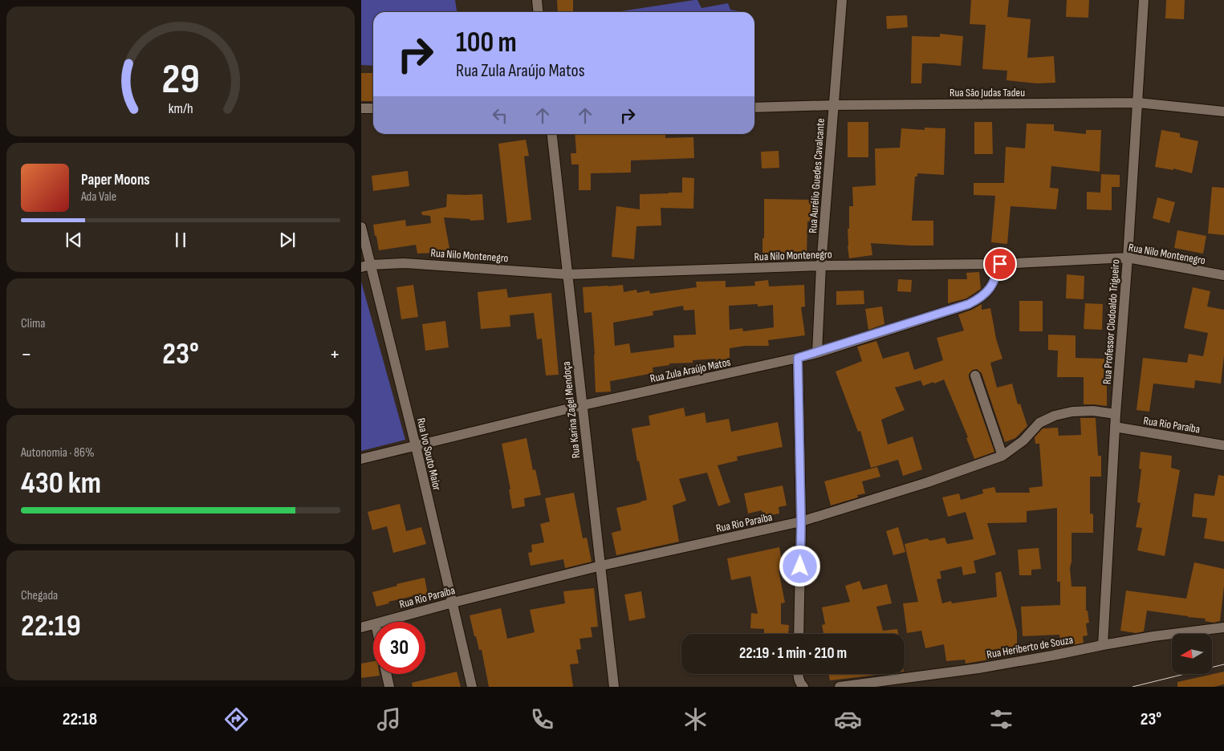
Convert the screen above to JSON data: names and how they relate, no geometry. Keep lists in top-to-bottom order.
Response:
{
  "streets": {
    "street": [
      "Rua São Judas Tadeu",
      "Rua Aurélio Guedes Cavalcante",
      "Rua Nilo Montenegro",
      "Rua Professor Clodoaldo Trigueiro",
      "Rua Zula Araújo Matos",
      "Rua Karina Zagel Mendoça",
      "Rua Rio Paraíba",
      "Rua Ivo Souto Maior",
      "Rua Heriberto de Souza"
    ]
  },
  "crossings": [
    ["Rua São Judas Tadeu", "Rua Aurélio Guedes Cavalcante"],
    ["Rua São Judas Tadeu", "Rua Professor Clodoaldo Trigueiro"],
    ["Rua Aurélio Guedes Cavalcante", "Rua Nilo Montenegro"],
    ["Rua Aurélio Guedes Cavalcante", "Rua Zula Araújo Matos"],
    ["Rua Nilo Montenegro", "Rua Professor Clodoaldo Trigueiro"],
    ["Rua Nilo Montenegro", "Rua Zula Araújo Matos"],
    ["Rua Nilo Montenegro", "Rua Karina Zagel Mendoça"],
    ["Rua Nilo Montenegro", "Rua Ivo Souto Maior"],
    ["Rua Professor Clodoaldo Trigueiro", "Rua Rio Paraíba"],
    ["Rua Professor Clodoaldo Trigueiro", "Rua Heriberto de Souza"],
    ["Rua Zula Araújo Matos", "Rua Karina Zagel Mendoça"],
    ["Rua Zula Araújo Matos", "Rua Ivo Souto Maior"],
    ["Rua Karina Zagel Mendoça", "Rua Rio Paraíba"],
    ["Rua Rio Paraíba", "Rua Ivo Souto Maior"]
  ],
  "north": "left",
  "page": {
    "turn": ["100 m", "Rua Zula Araújo Matos"],
    "song": ["Paper Moons", "Ada Vale"],
    "tile": [
      "Clima",
      ["Autonomia · 86%", "430 km"],
      ["Chegada", "22:19"]
    ],
    "heat": ["−", "23°", "+"],
    "limit": "30",
    "trip": "22:19 · 1 min · 210 m",
    "tabs": ["22:18", "23°"],
    "gauge": ["29", "km/h"]
  }
}
